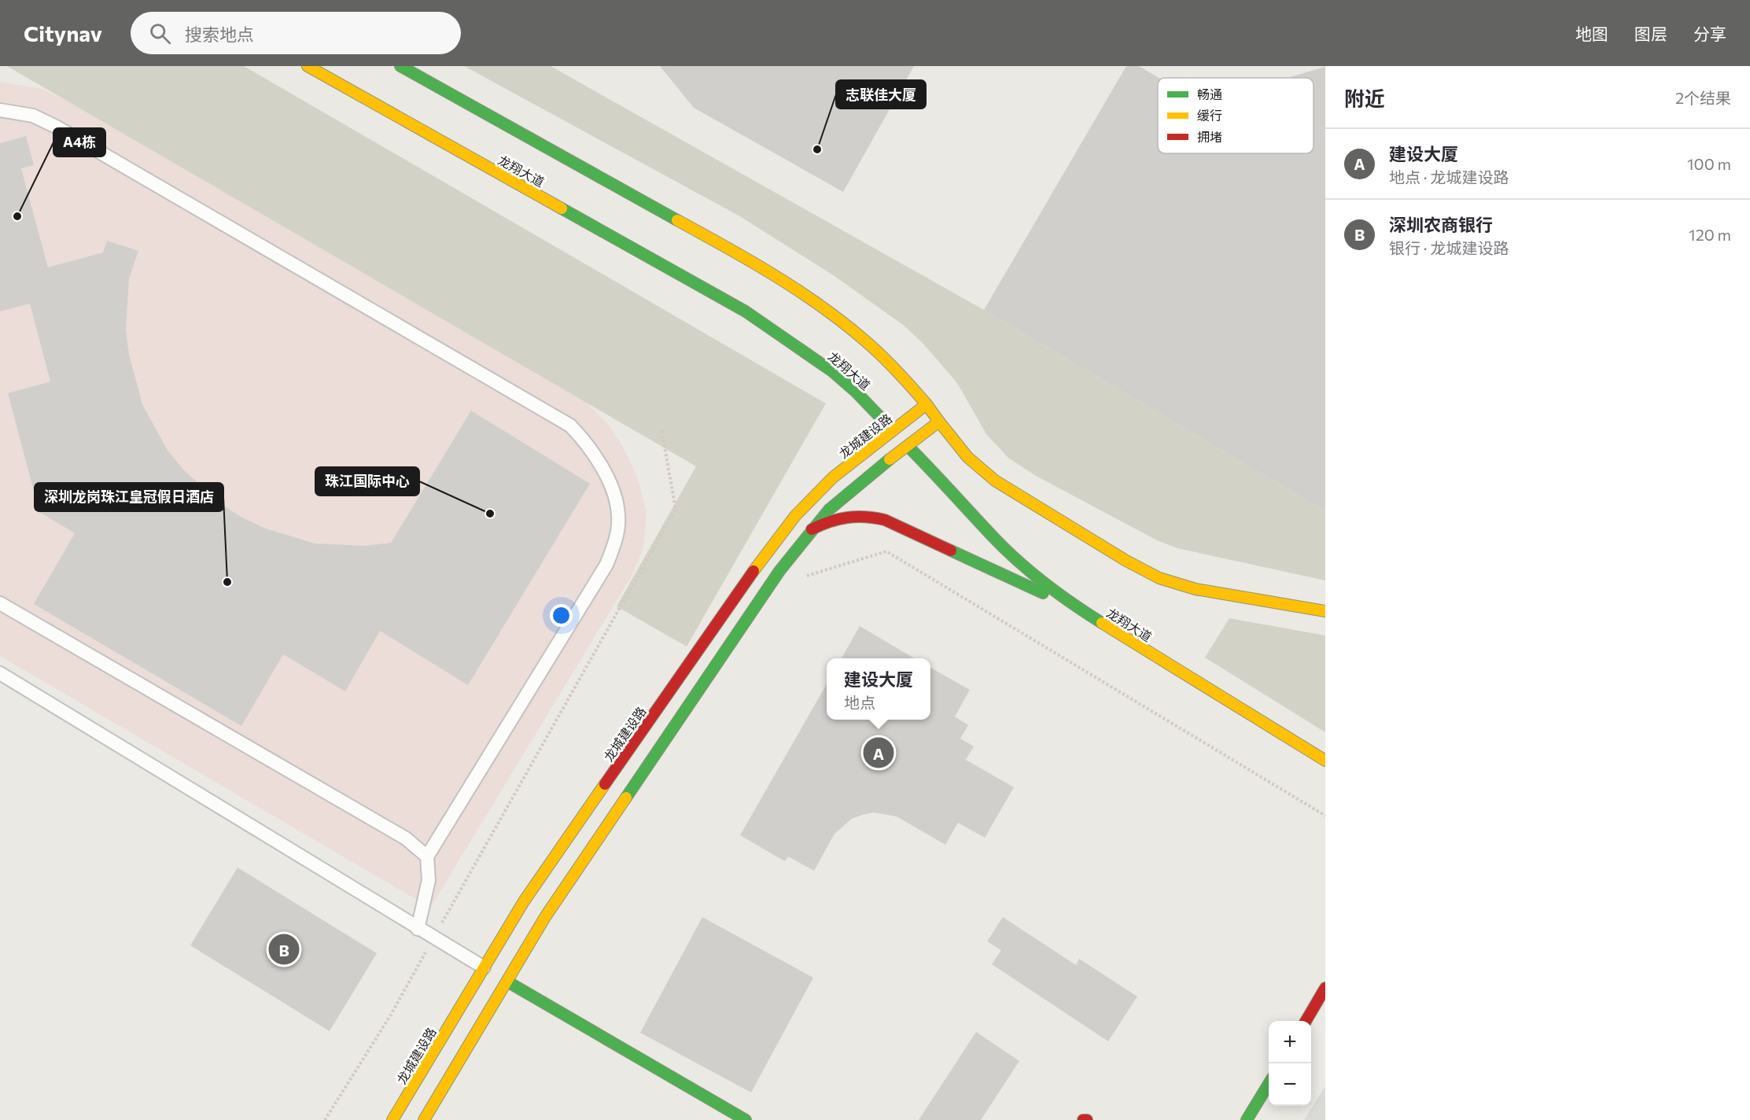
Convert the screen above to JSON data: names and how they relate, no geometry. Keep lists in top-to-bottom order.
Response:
{
  "streets": {
    "main road": ["龙翔大道", "龙城建设路"]
  },
  "crossings": [
    ["龙翔大道", "龙城建设路"]
  ],
  "places": [
    "志联佳大厦",
    "A4栋",
    "珠江国际中心",
    "深圳龙岗珠江皇冠假日酒店"
  ],
  "legend": ["畅通", "缓行", "拥堵"],
  "page": {
    "header": "Citynav",
    "search": "搜索地点",
    "nav": ["地图", "图层", "分享"],
    "heading": ["附近", "2个结果"],
    "list": [
      {
        "mark": "A",
        "name": "建设大厦",
        "note": "地点 · 龙城建设路",
        "value": "100 m"
      },
      {
        "mark": "B",
        "name": "深圳农商银行",
        "note": "银行 · 龙城建设路",
        "value": "120 m"
      }
    ],
    "popup": ["建设大厦", "地点"],
    "pins": ["A", "B"],
    "map_buttons": ["+", "−"]
  }
}
